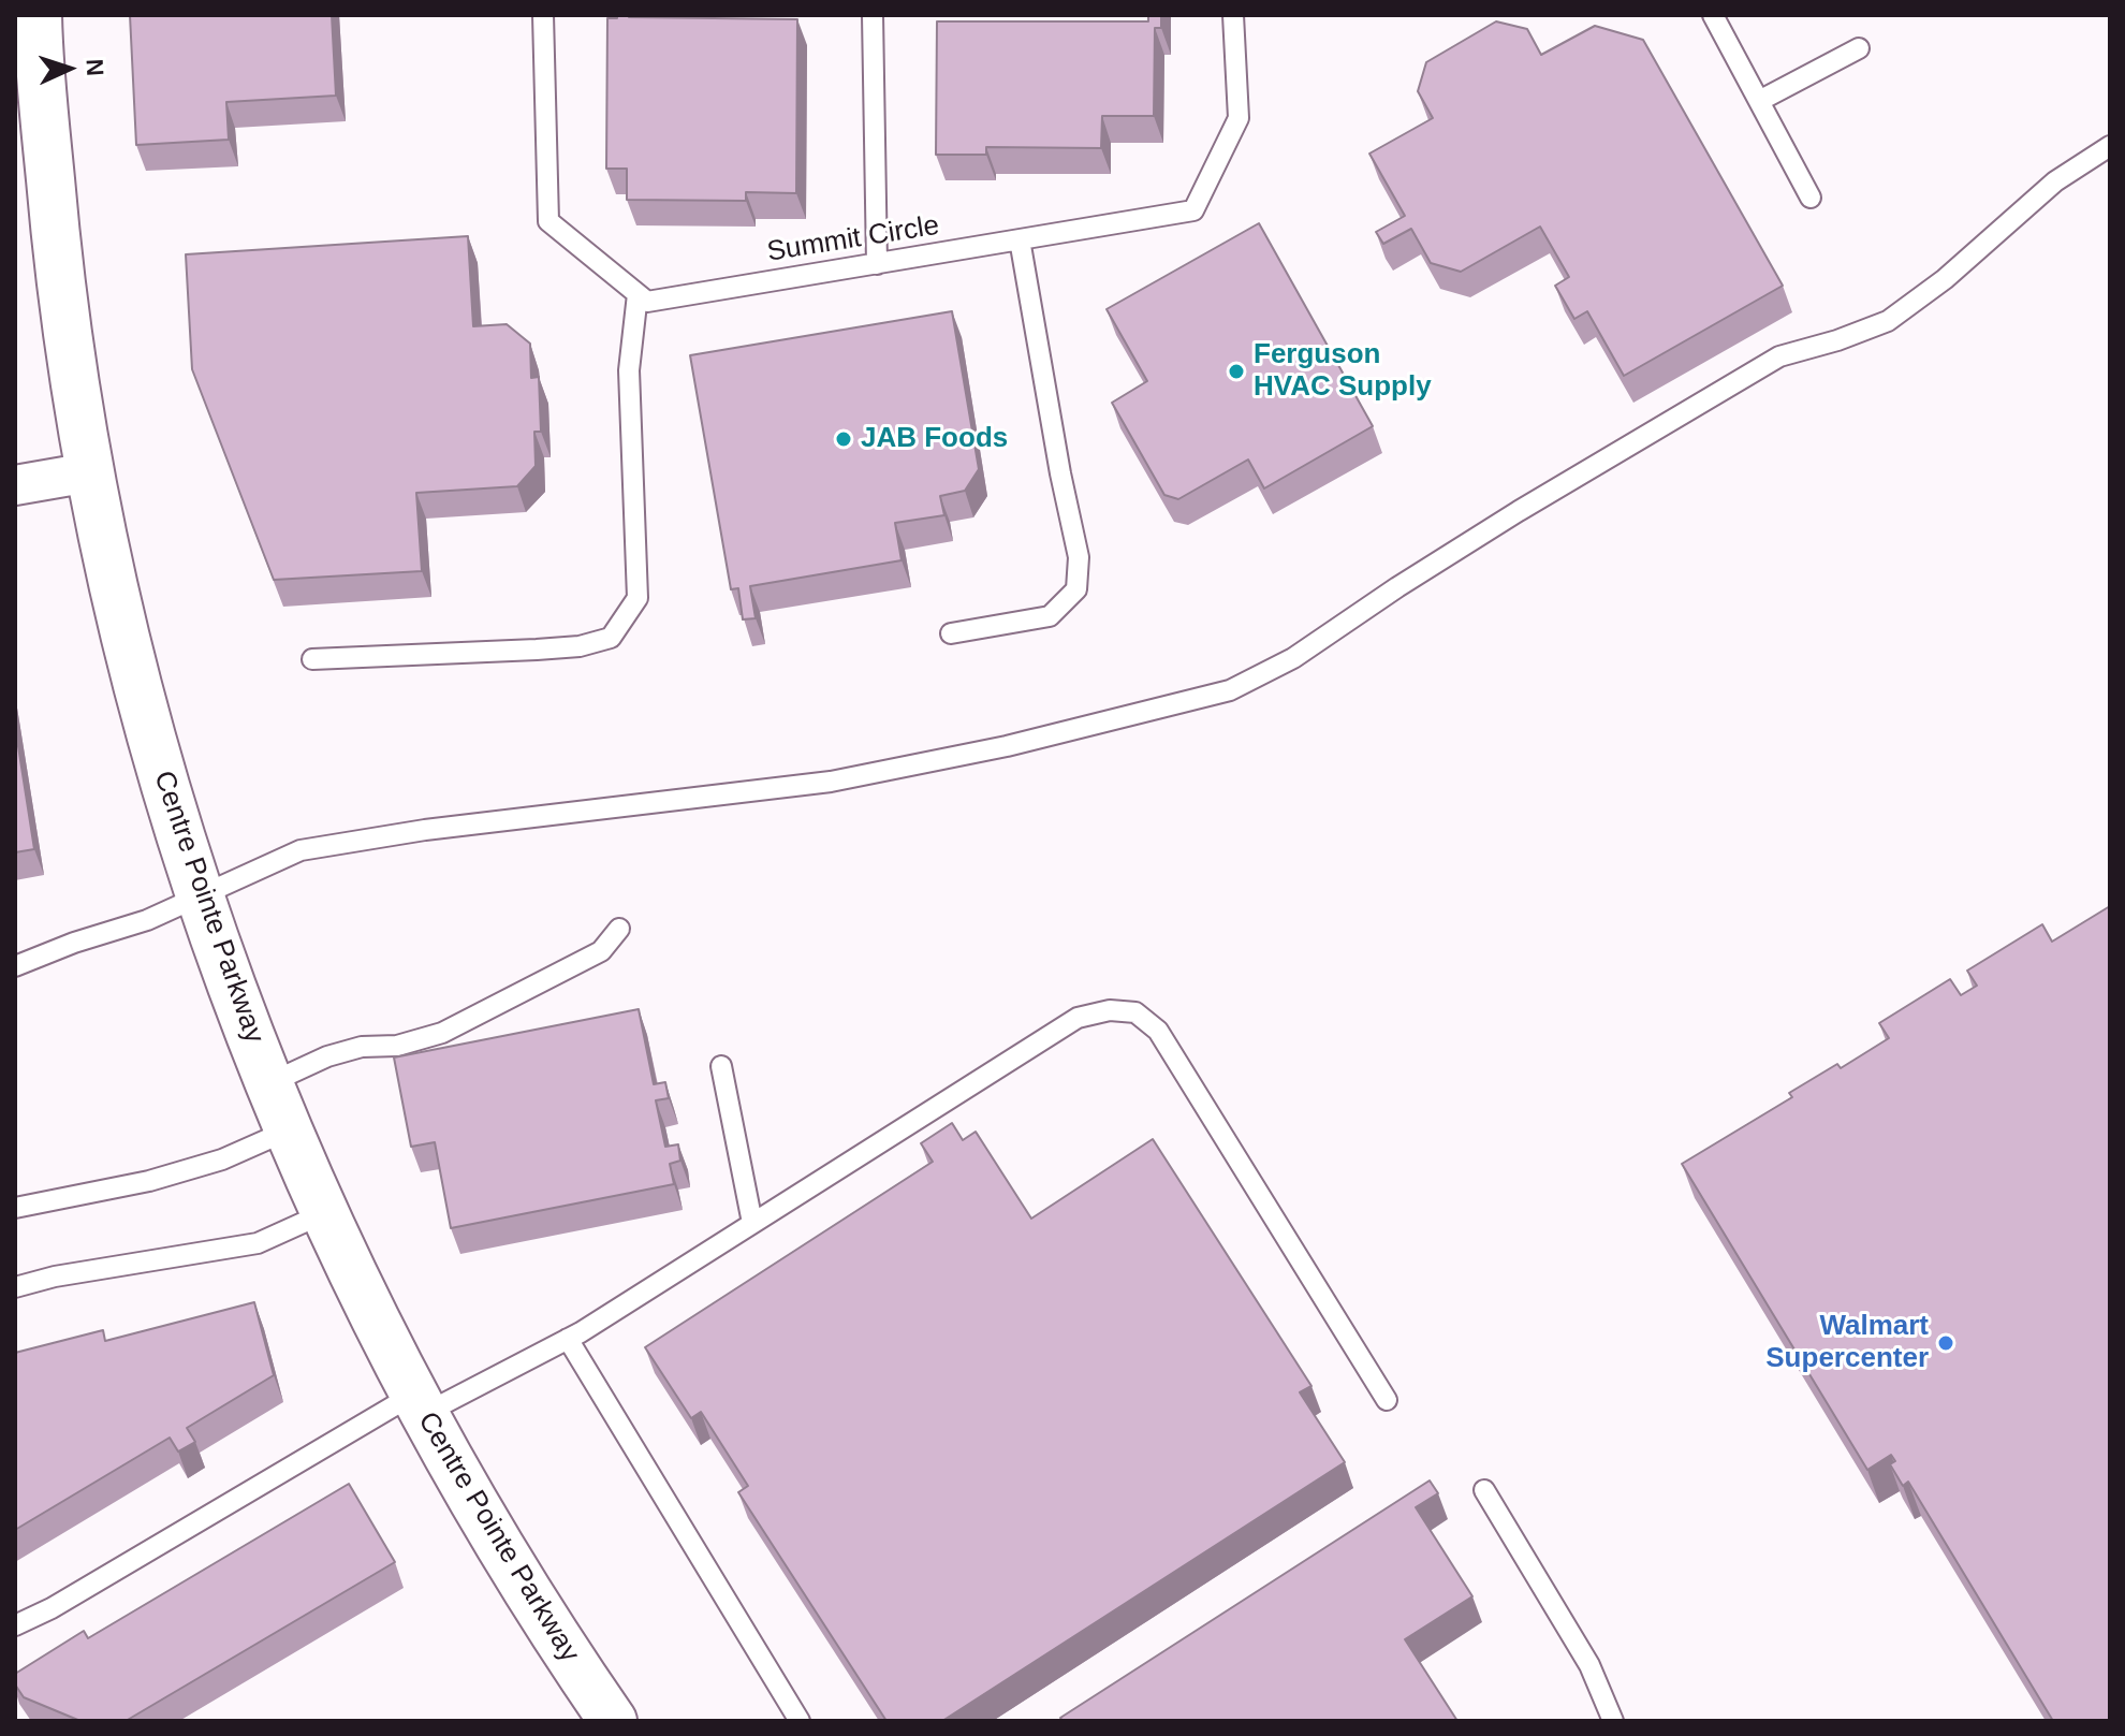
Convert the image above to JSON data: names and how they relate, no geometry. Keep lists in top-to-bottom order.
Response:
{
  "streets": {
    "street": ["Centre Pointe Parkway"],
    "lane": ["Summit Circle"]
  },
  "places": ["Ferguson HVAC Supply", "JAB Foods", "Walmart Supercenter"],
  "north": "right"
}
